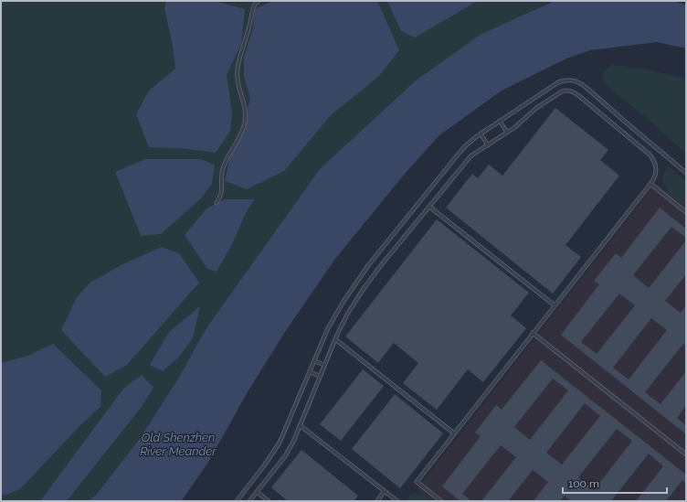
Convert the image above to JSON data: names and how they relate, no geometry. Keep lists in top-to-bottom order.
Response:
{
  "water": ["Old Shenzhen River Meander"],
  "scale_bar": "100 m"
}
